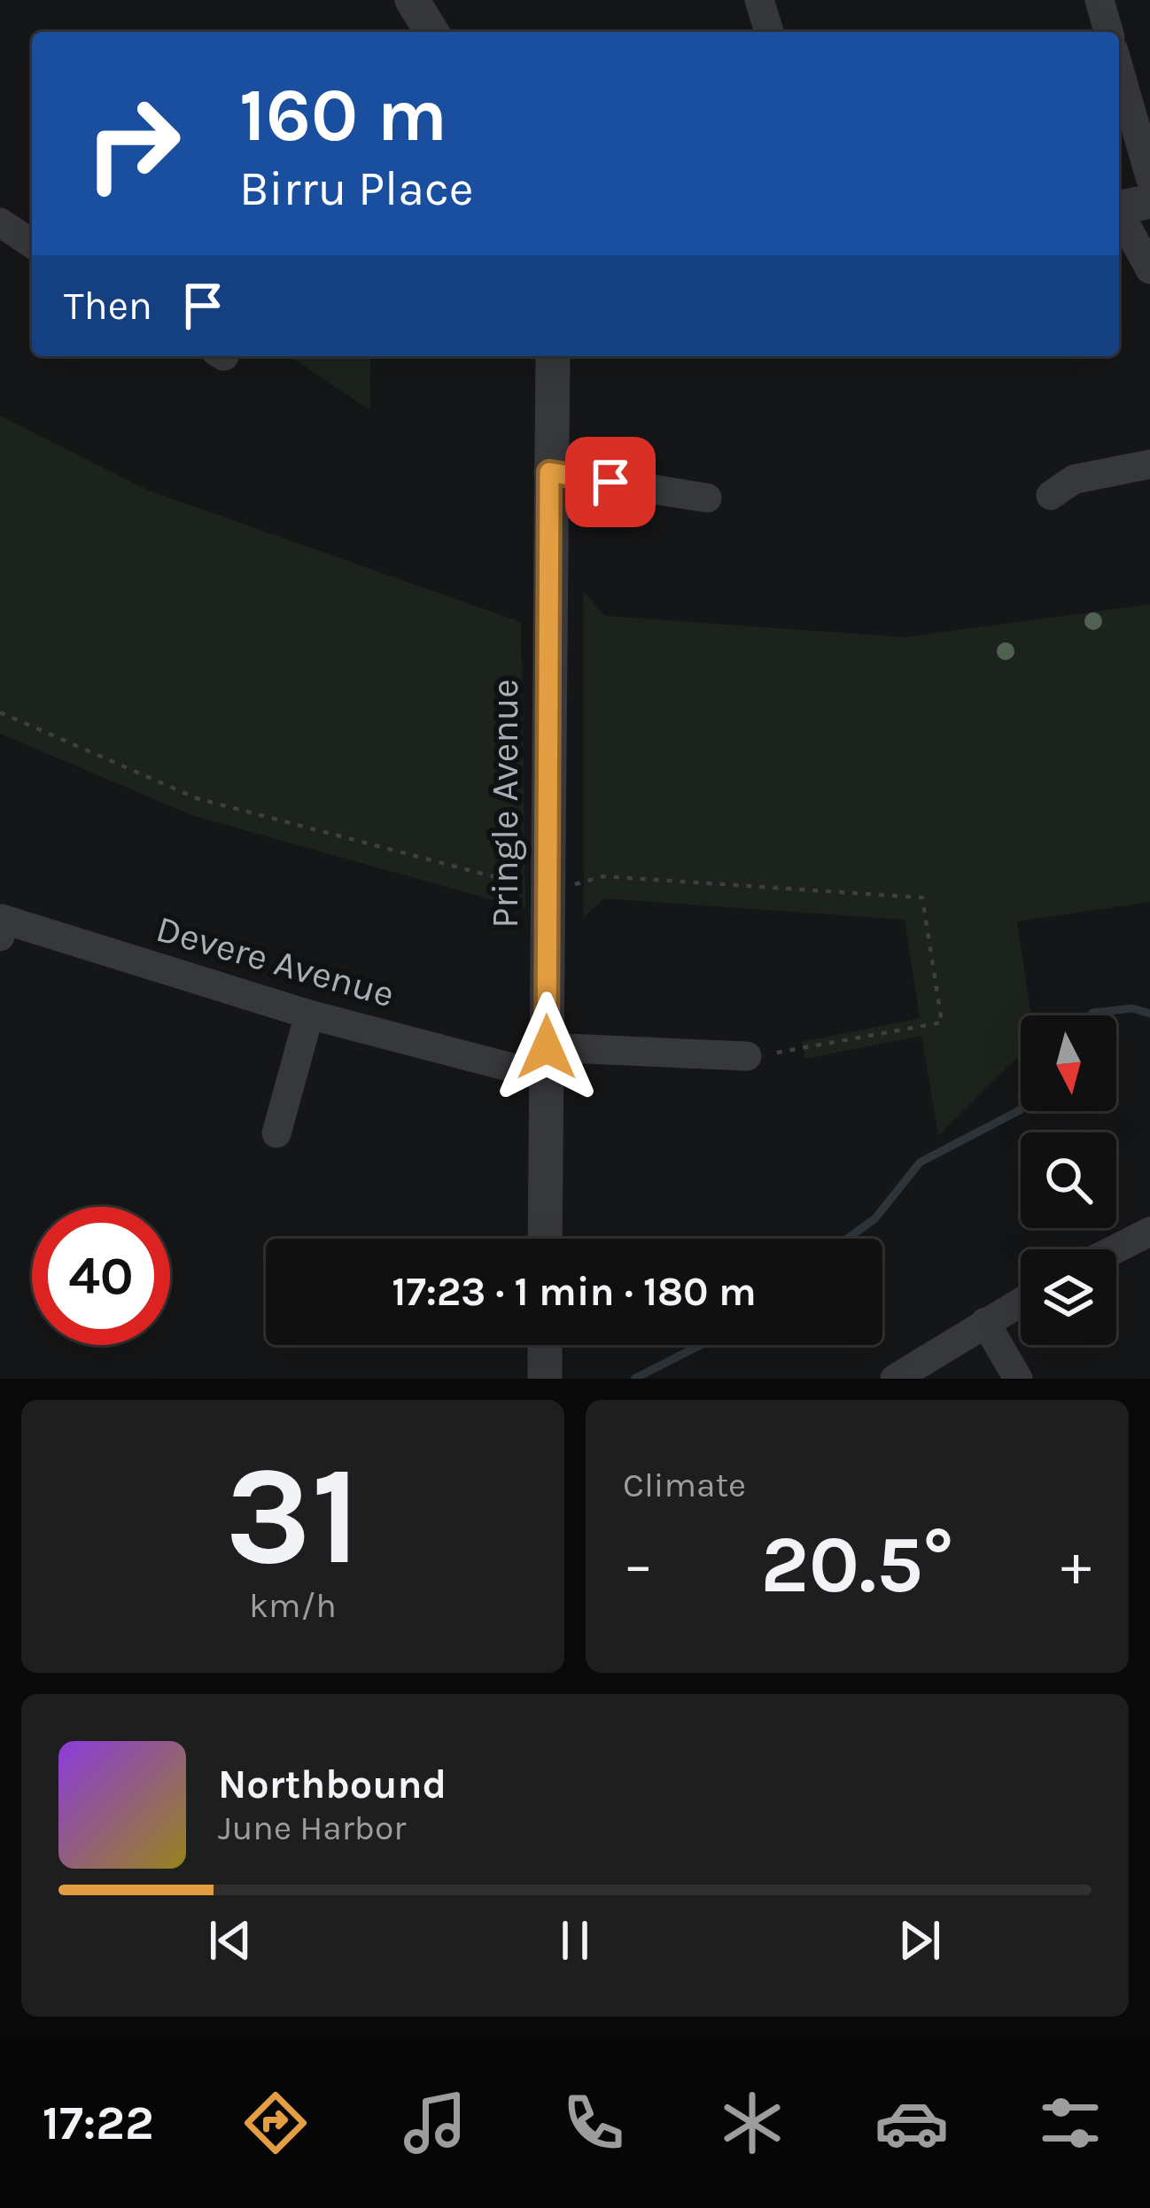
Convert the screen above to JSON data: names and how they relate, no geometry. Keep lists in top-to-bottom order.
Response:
{
  "streets": {
    "street": ["Pringle Avenue", "Devere Avenue"]
  },
  "crossings": [
    ["Pringle Avenue", "Devere Avenue"]
  ],
  "north": "bottom",
  "page": {
    "turn": ["160 m", "Birru Place"],
    "then": "Then",
    "limit": "40",
    "trip": "17:23 · 1 min · 180 m",
    "tile": [
      ["31", "km/h"],
      "Climate"
    ],
    "heat": ["−", "20.5°", "+"],
    "song": ["Northbound", "June Harbor"],
    "tabs": "17:22"
  }
}
